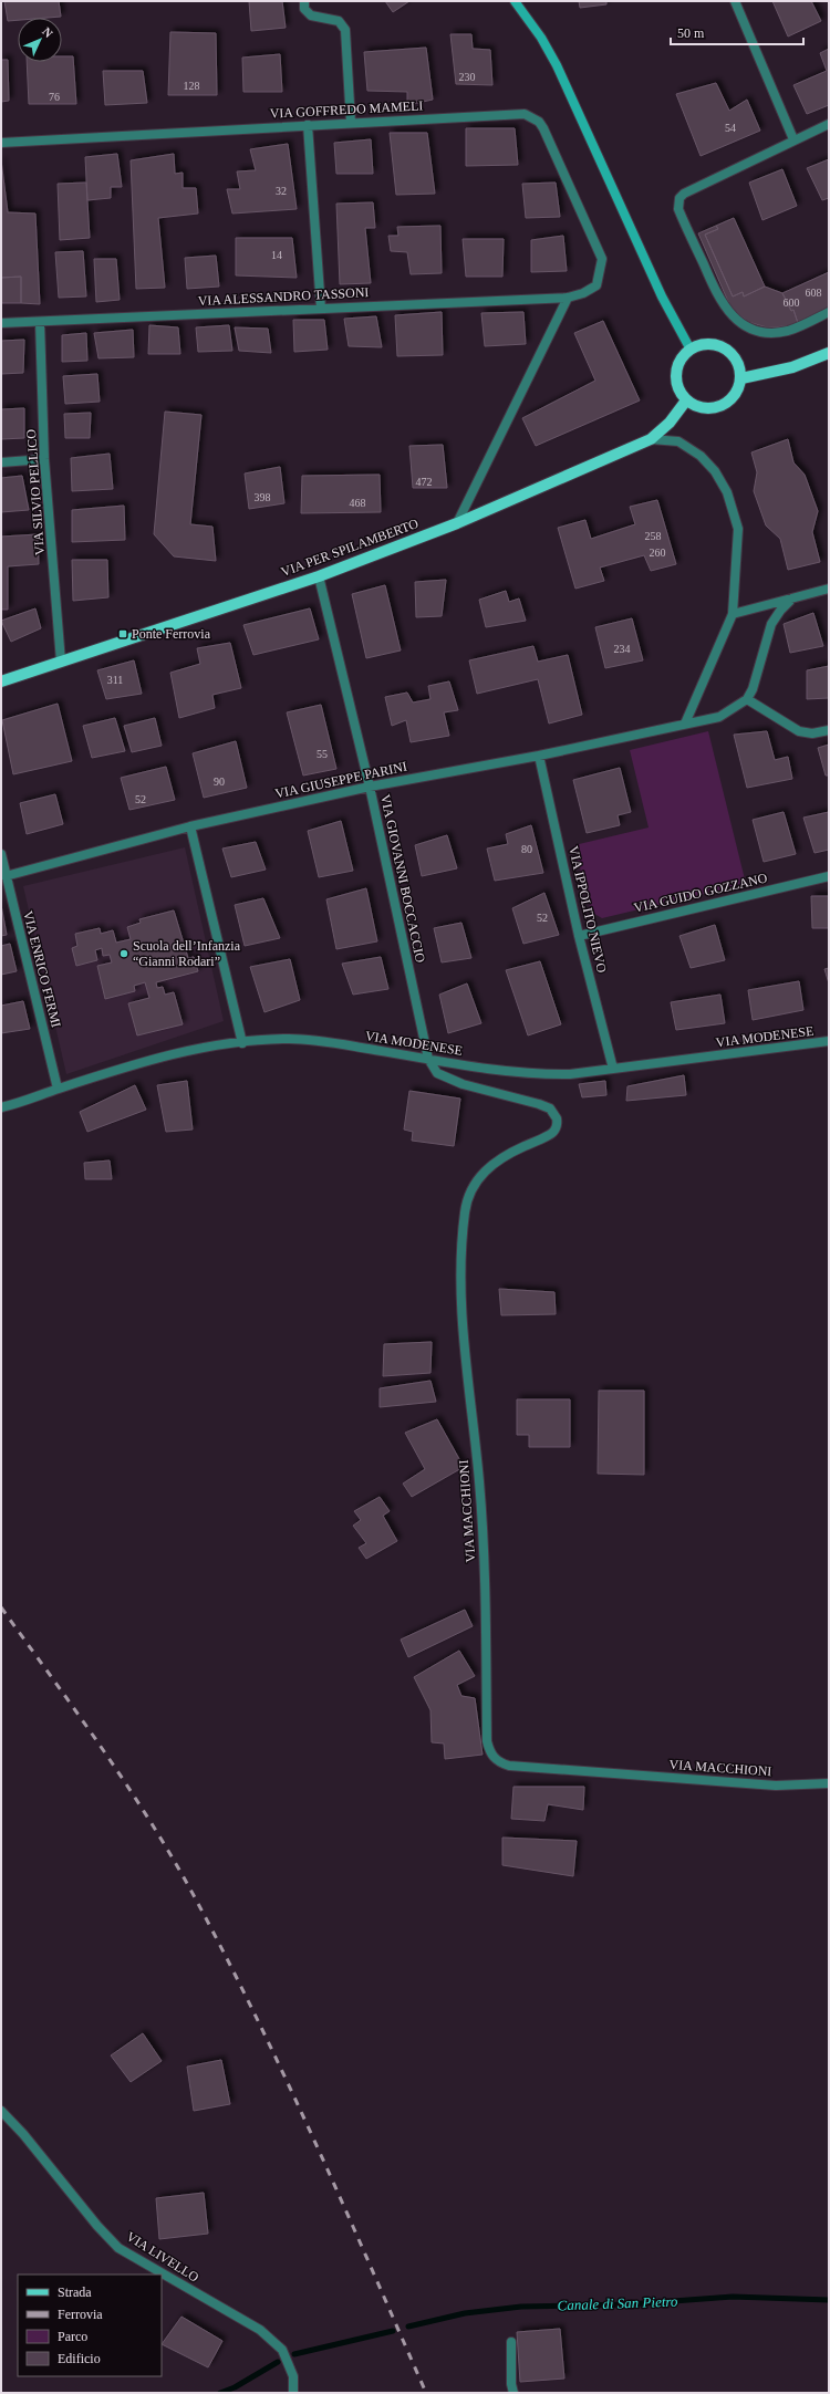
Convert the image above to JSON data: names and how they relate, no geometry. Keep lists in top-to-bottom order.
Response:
{
  "streets": {
    "main road": ["VIA PER SPILAMBERTO"],
    "street": [
      "VIA GOFFREDO MAMELI",
      "VIA ALESSANDRO TASSONI",
      "VIA SILVIO PELLICO",
      "VIA GIUSEPPE PARINI",
      "VIA GIOVANNI BOCCACCIO",
      "VIA GUIDO GOZZANO",
      "VIA IPPOLITO NIEVO",
      "VIA ENRICO FERMI",
      "VIA MODENESE",
      "VIA MACCHIONI",
      "VIA LIVELLO"
    ]
  },
  "crossings": [
    ["VIA GOFFREDO MAMELI", "VIA ALESSANDRO TASSONI"],
    ["VIA ALESSANDRO TASSONI", "VIA SILVIO PELLICO"],
    ["VIA SILVIO PELLICO", "VIA PER SPILAMBERTO"],
    ["VIA PER SPILAMBERTO", "VIA GIOVANNI BOCCACCIO"],
    ["VIA GIUSEPPE PARINI", "VIA GIOVANNI BOCCACCIO"],
    ["VIA GIUSEPPE PARINI", "VIA IPPOLITO NIEVO"],
    ["VIA GIUSEPPE PARINI", "VIA ENRICO FERMI"],
    ["VIA GIOVANNI BOCCACCIO", "VIA MODENESE"],
    ["VIA GIOVANNI BOCCACCIO", "VIA MACCHIONI"],
    ["VIA GUIDO GOZZANO", "VIA IPPOLITO NIEVO"],
    ["VIA IPPOLITO NIEVO", "VIA MODENESE"],
    ["VIA ENRICO FERMI", "VIA MODENESE"],
    ["VIA MODENESE", "VIA MACCHIONI"]
  ],
  "water": ["Canale di San Pietro"],
  "places": {
    "transit": ["Ponte Ferrovia"],
    "other": ["Scuola dell’Infanzia “Gianni Rodari”"]
  },
  "house_numbers": [
    "230",
    "128",
    "76",
    "54",
    "32",
    "14",
    "608",
    "600",
    "472",
    "398",
    "468",
    "258",
    "260",
    "234",
    "311",
    "55",
    "90",
    "52",
    "80",
    "52"
  ],
  "legend": [
    "Strada",
    "Ferrovia",
    "Parco",
    "Edificio"
  ],
  "scale_bar": "50 m",
  "north": "top right"
}
